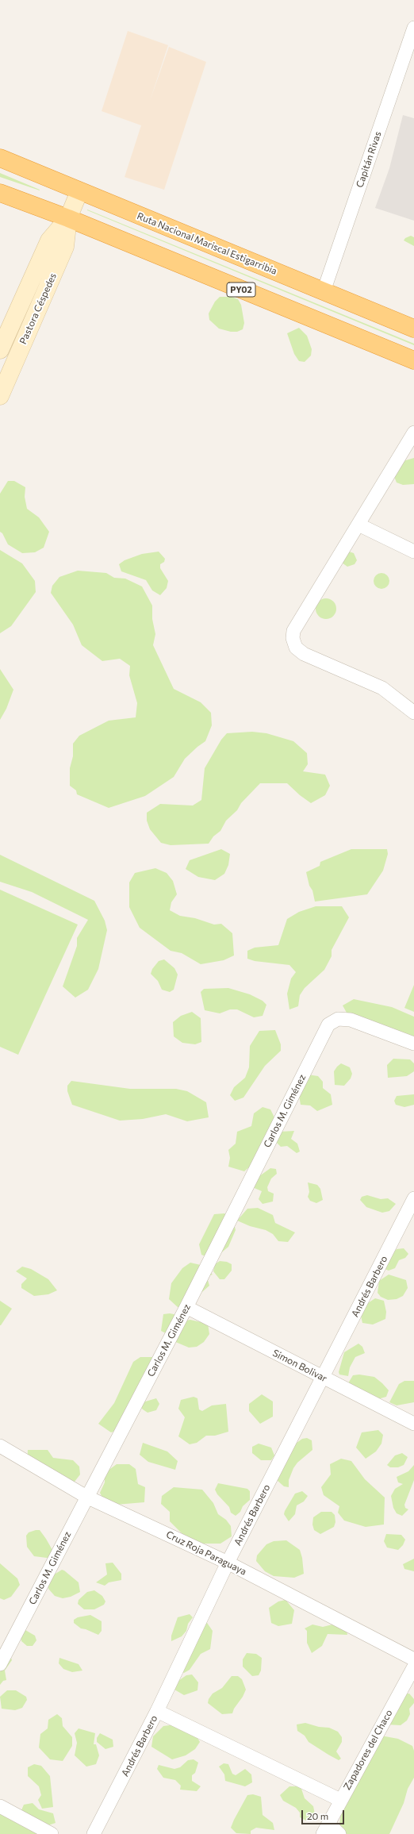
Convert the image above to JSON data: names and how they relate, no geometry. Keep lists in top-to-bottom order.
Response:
{
  "streets": {
    "highway": ["Ruta Nacional Mariscal Estigarribia", "PY02"],
    "main road": ["Pastora Céspedes"],
    "street": [
      "Capitán Rivas",
      "Carlos M. Giménez",
      "Andrés Barbero",
      "Simon Bolivar",
      "Cruz Roja Paraguaya",
      "Zapadores del Chaco"
    ]
  },
  "crossings": [
    ["Capitán Rivas", "Ruta Nacional Mariscal Estigarribia"],
    ["Ruta Nacional Mariscal Estigarribia", "Pastora Céspedes"],
    ["PY02", "Pastora Céspedes"],
    ["Carlos M. Giménez", "Simon Bolivar"],
    ["Carlos M. Giménez", "Cruz Roja Paraguaya"],
    ["Andrés Barbero", "Simon Bolivar"],
    ["Andrés Barbero", "Cruz Roja Paraguaya"]
  ],
  "scale_bar": "20 m"
}
